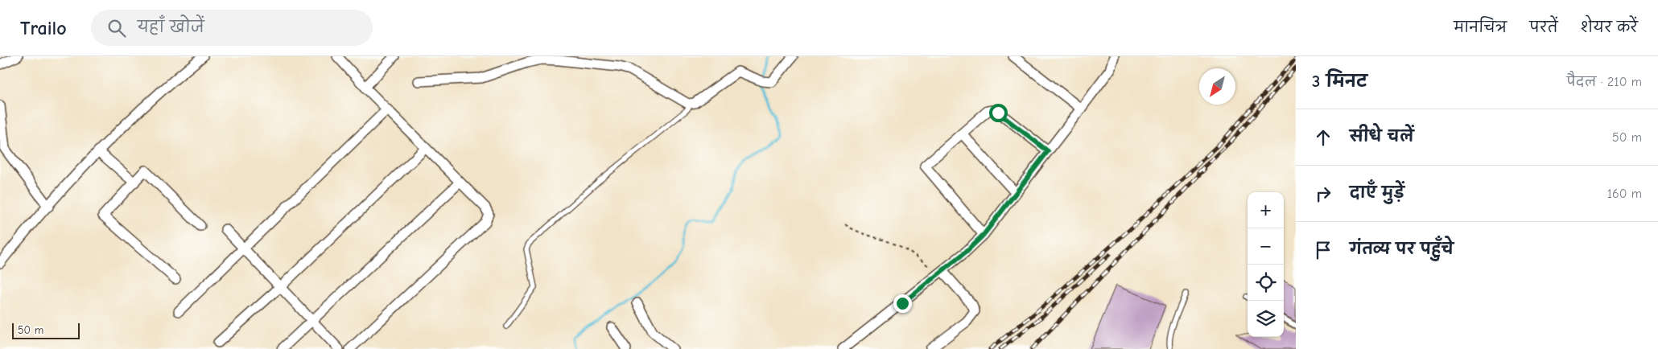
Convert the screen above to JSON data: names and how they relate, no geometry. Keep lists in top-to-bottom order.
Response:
{
  "scale_bar": "50 m",
  "north": "bottom left",
  "page": {
    "header": "Trailo",
    "search": "यहाँ खोजें",
    "nav": ["मानचित्र", "परतें", "शेयर करें"],
    "heading": ["3 मिनट", "पैदल · 210 m"],
    "list": [
      ["सीधे चलें", "50 m"],
      ["दाएँ मुड़ें", "160 m"],
      "गंतव्य पर पहुँचे"
    ],
    "map_buttons": ["+", "−"],
    "scale": "50 m"
  }
}
